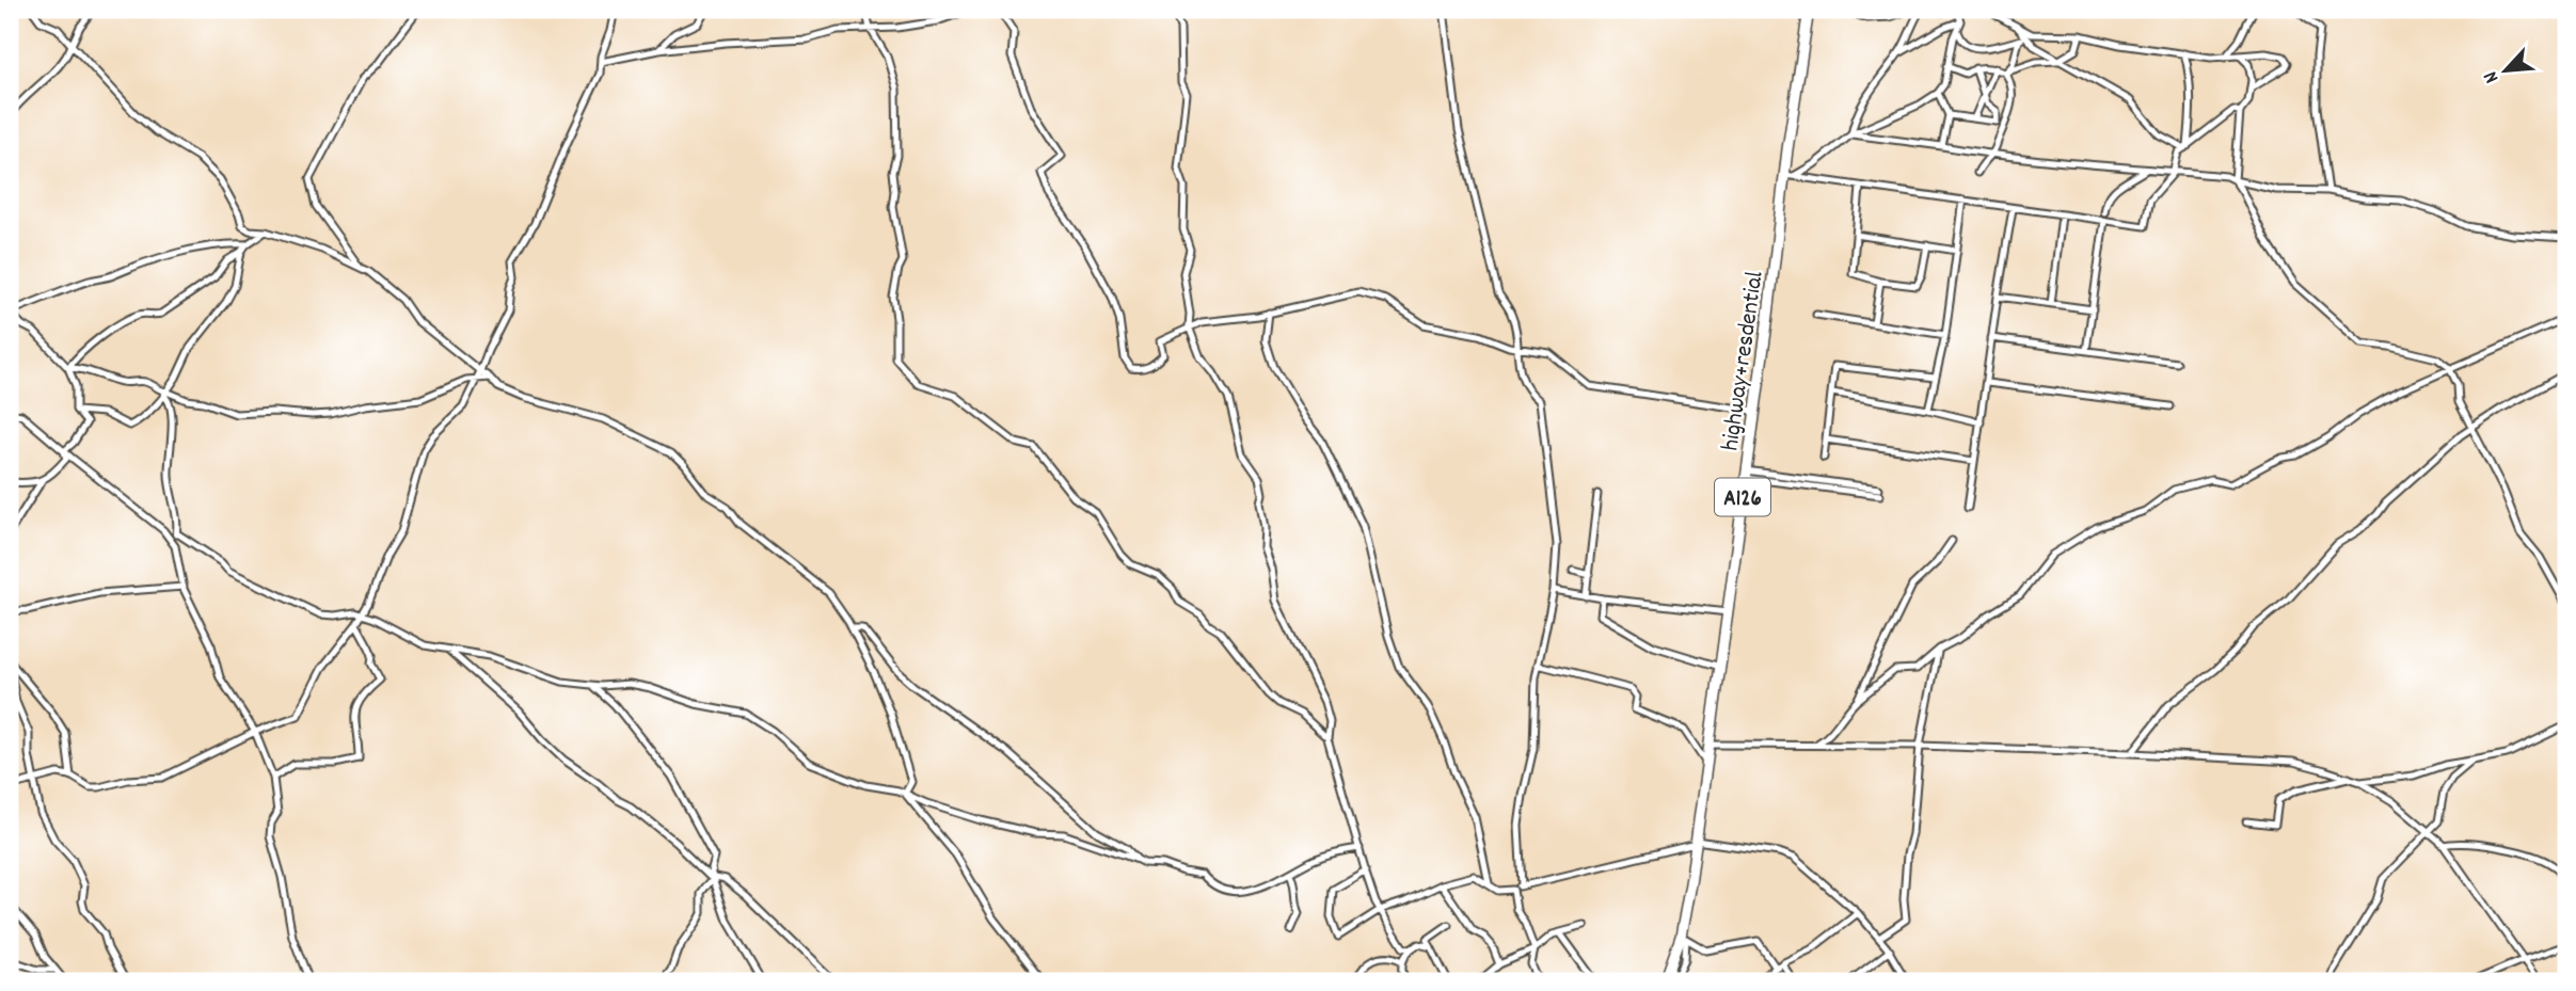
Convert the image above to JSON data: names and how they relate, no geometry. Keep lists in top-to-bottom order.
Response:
{
  "streets": {
    "highway": ["highway+resdential", "A126"]
  },
  "north": "bottom left"
}
